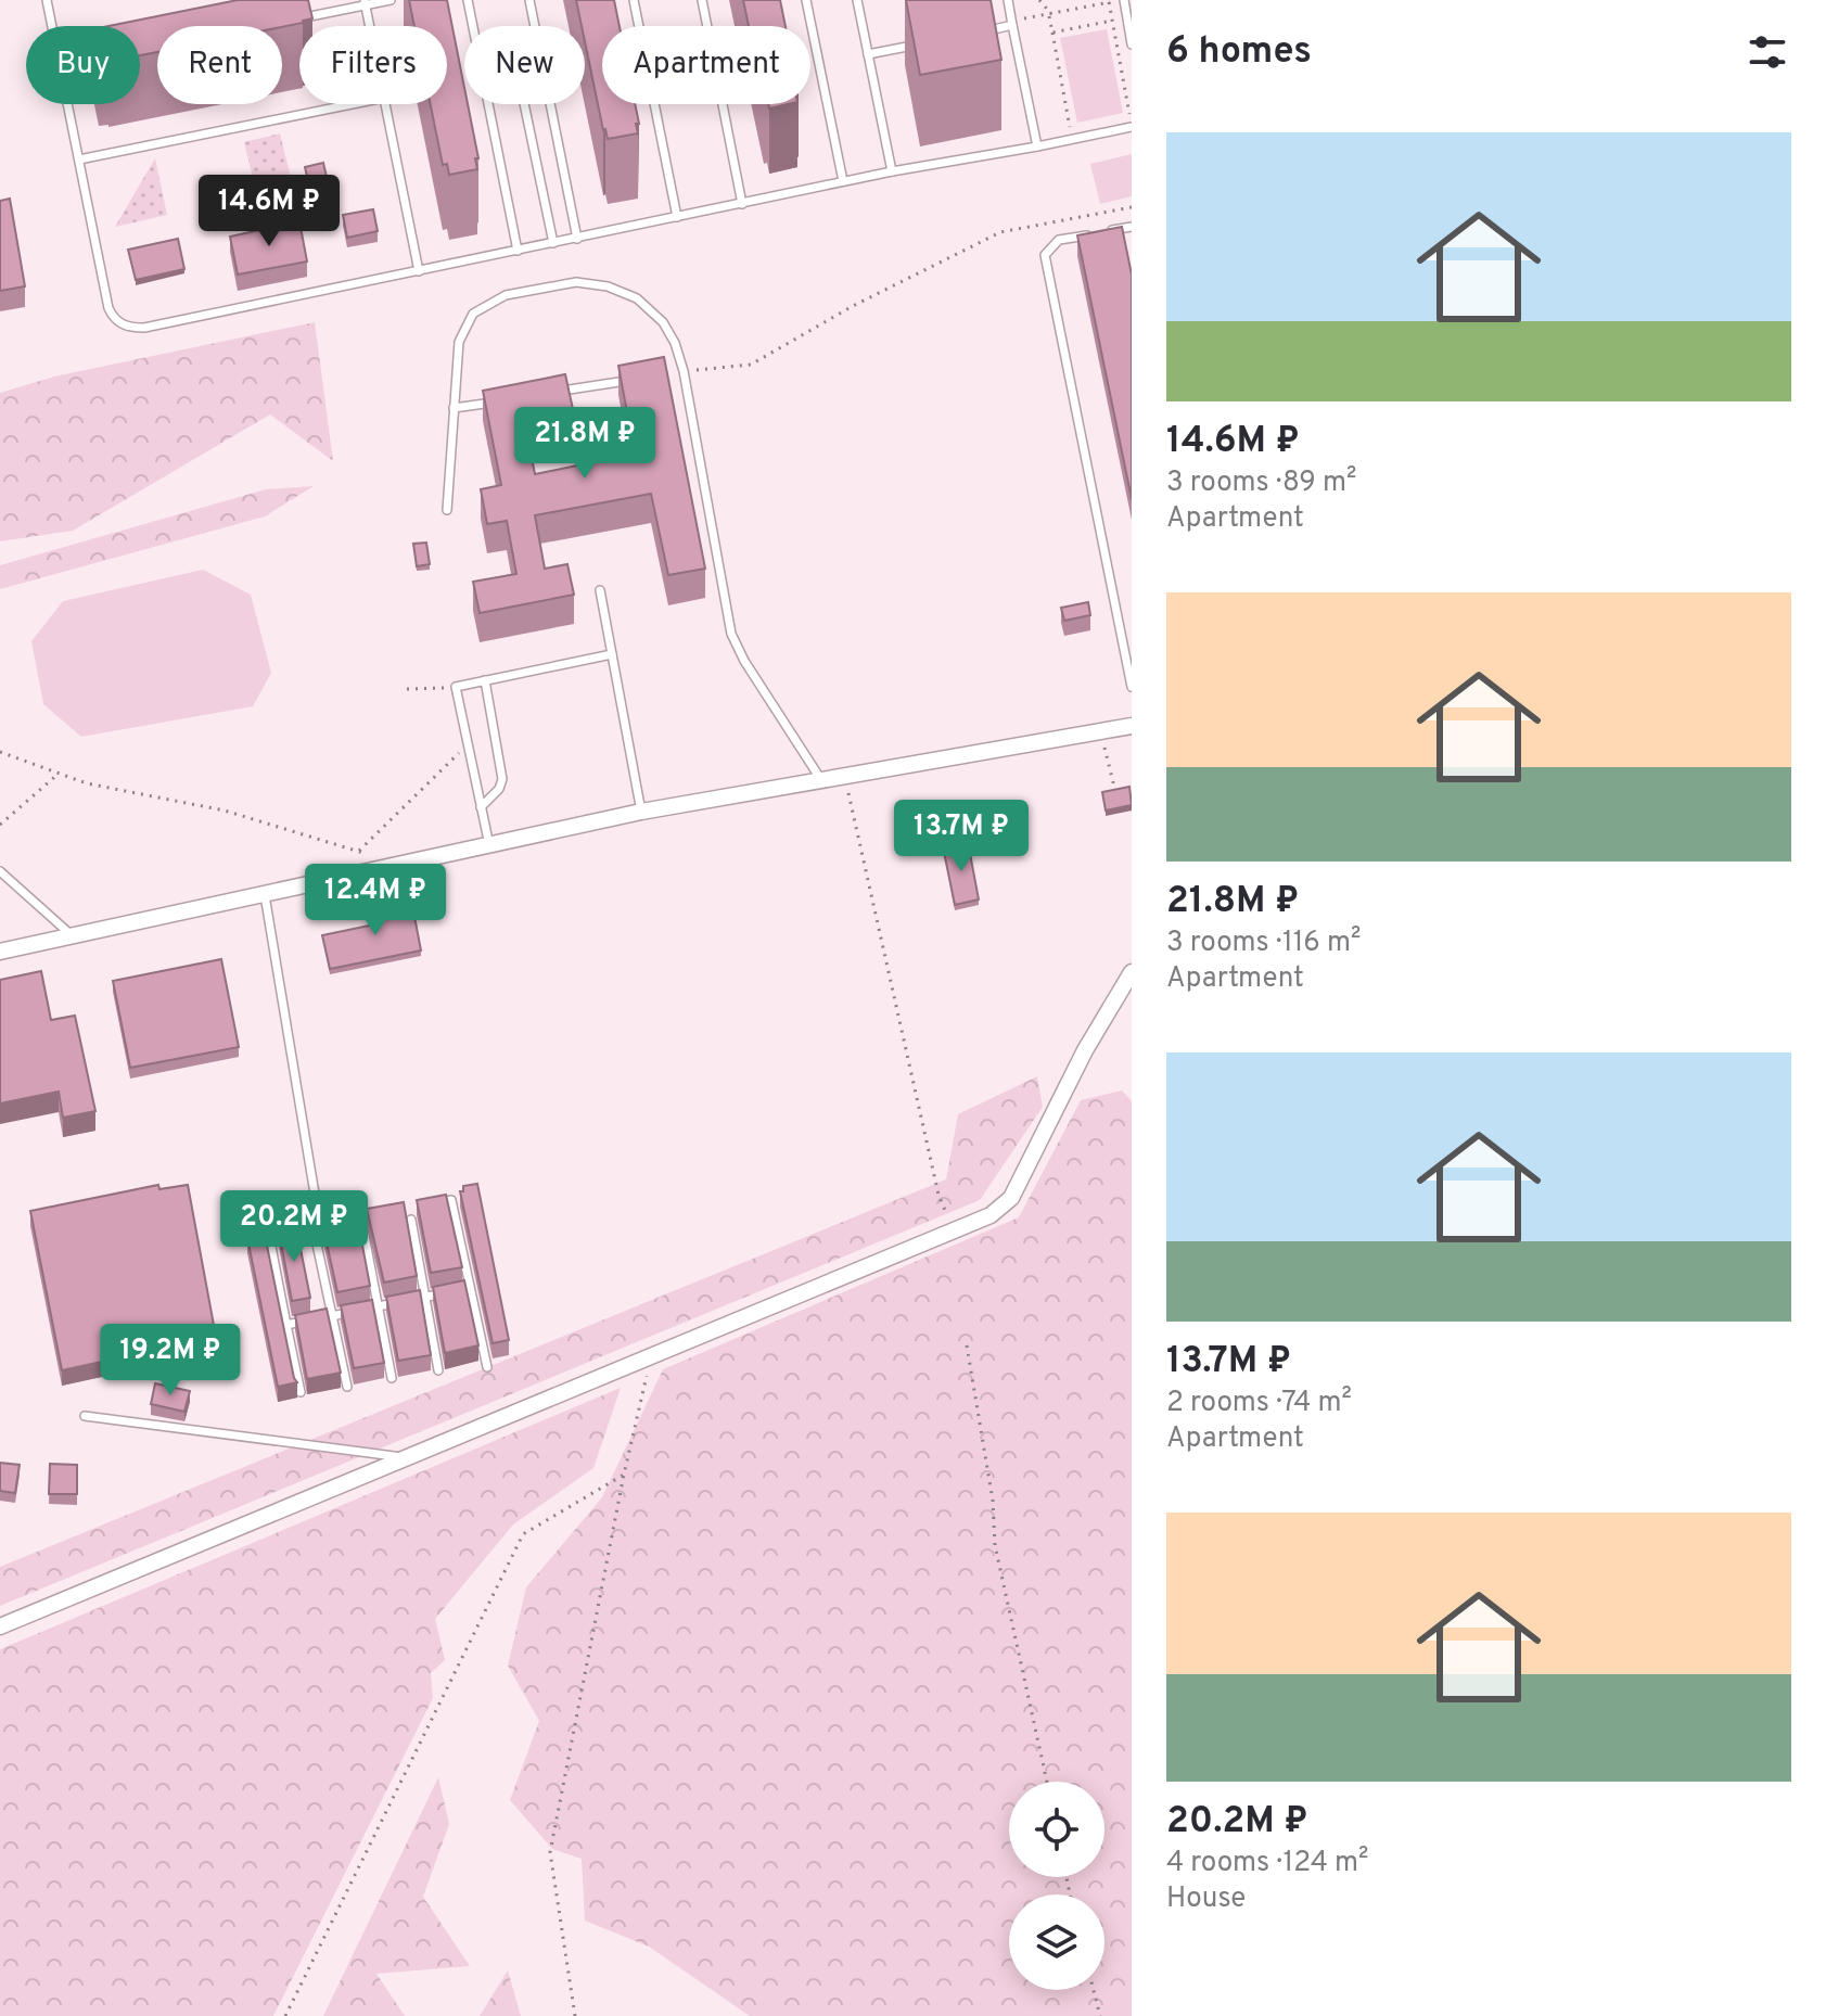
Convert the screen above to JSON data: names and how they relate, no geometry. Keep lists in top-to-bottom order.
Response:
{
  "page": {
    "heading": "6 homes",
    "chip": [
      "Buy",
      "Rent",
      "Filters",
      "New",
      "Apartment"
    ],
    "list": [
      {
        "name": "14.6M ₽",
        "note": "3 rooms · 89 m² · Apartment"
      },
      {
        "name": "21.8M ₽",
        "note": "3 rooms · 116 m² · Apartment"
      },
      {
        "name": "13.7M ₽",
        "note": "2 rooms · 74 m² · Apartment"
      },
      {
        "name": "20.2M ₽",
        "note": "4 rooms · 124 m² · House"
      }
    ],
    "price": [
      "14.6M ₽",
      "21.8M ₽",
      "13.7M ₽",
      "12.4M ₽",
      "20.2M ₽",
      "19.2M ₽"
    ]
  }
}
